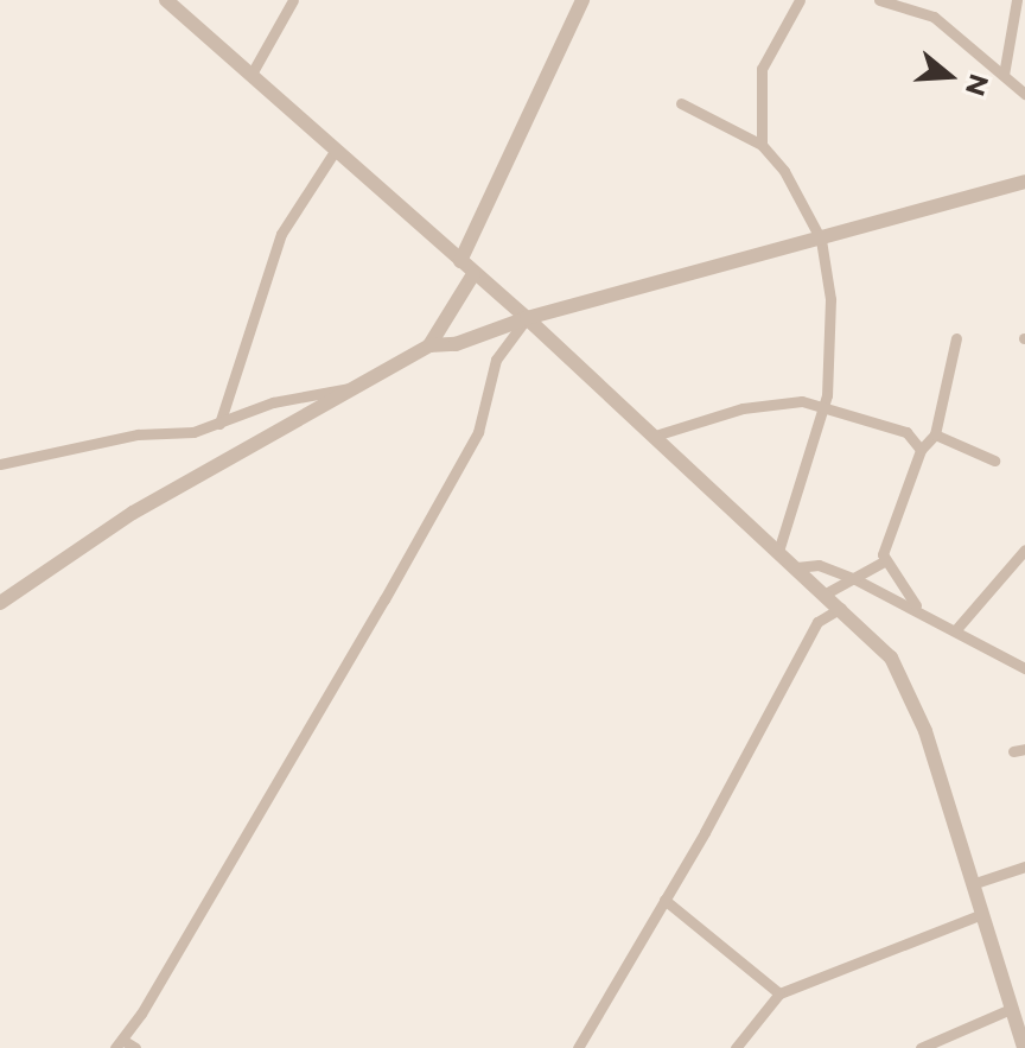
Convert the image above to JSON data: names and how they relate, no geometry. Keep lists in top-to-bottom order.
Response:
{
  "north": "right"
}
